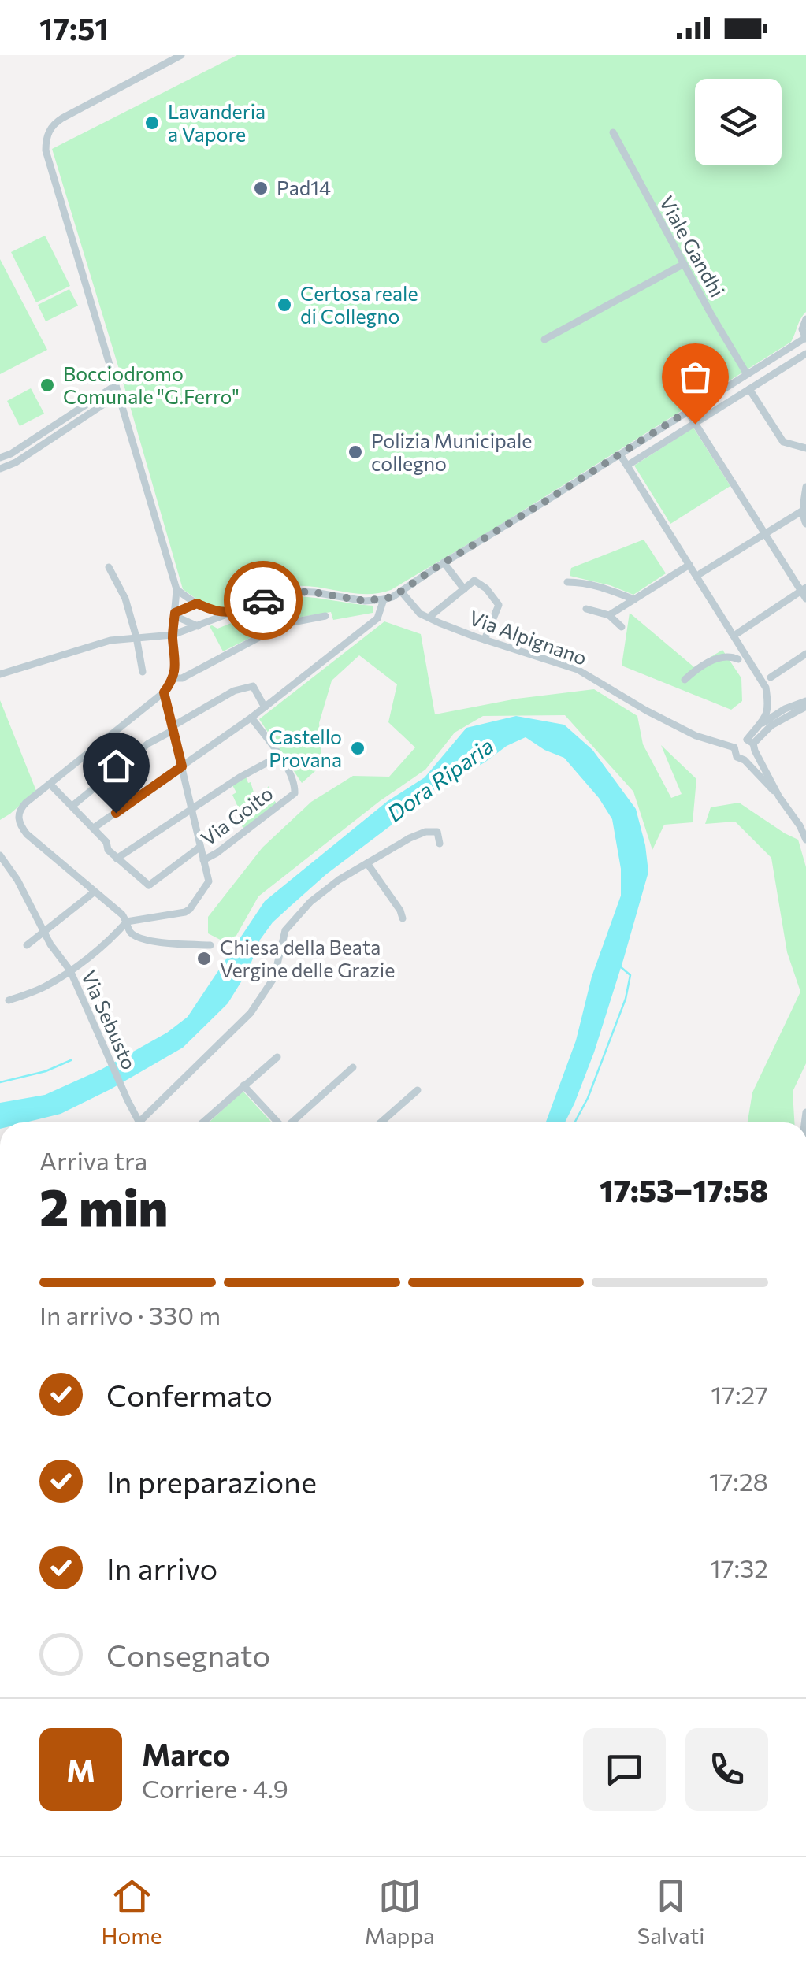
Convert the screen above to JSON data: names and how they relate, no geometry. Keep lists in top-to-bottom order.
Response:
{
  "streets": {
    "street": [
      "Viale Gandhi",
      "Via Alpignano",
      "Via Goito",
      "Via Sebusto"
    ]
  },
  "water": ["Dora Riparia"],
  "places": [
    "Lavanderia a Vapore",
    "Pad14",
    "Certosa reale di Collegno",
    "Bocciodromo Comunale \"G.Ferro\"",
    "Polizia Municipale collegno",
    "Castello Provana",
    "Chiesa della Beata Vergine delle Grazie"
  ],
  "page": {
    "status": "17:51",
    "heading": ["2 min", "Arriva tra", "17:53–17:58"],
    "panel": ["Marco", "Corriere · 4.9"],
    "bar": "In arrivo · 330 m",
    "list": [
      ["Confermato", "17:27"],
      ["In preparazione", "17:28"],
      ["In arrivo", "17:32"],
      "Consegnato"
    ],
    "round": "M",
    "tabs": ["Home", "Mappa", "Salvati"]
  }
}
